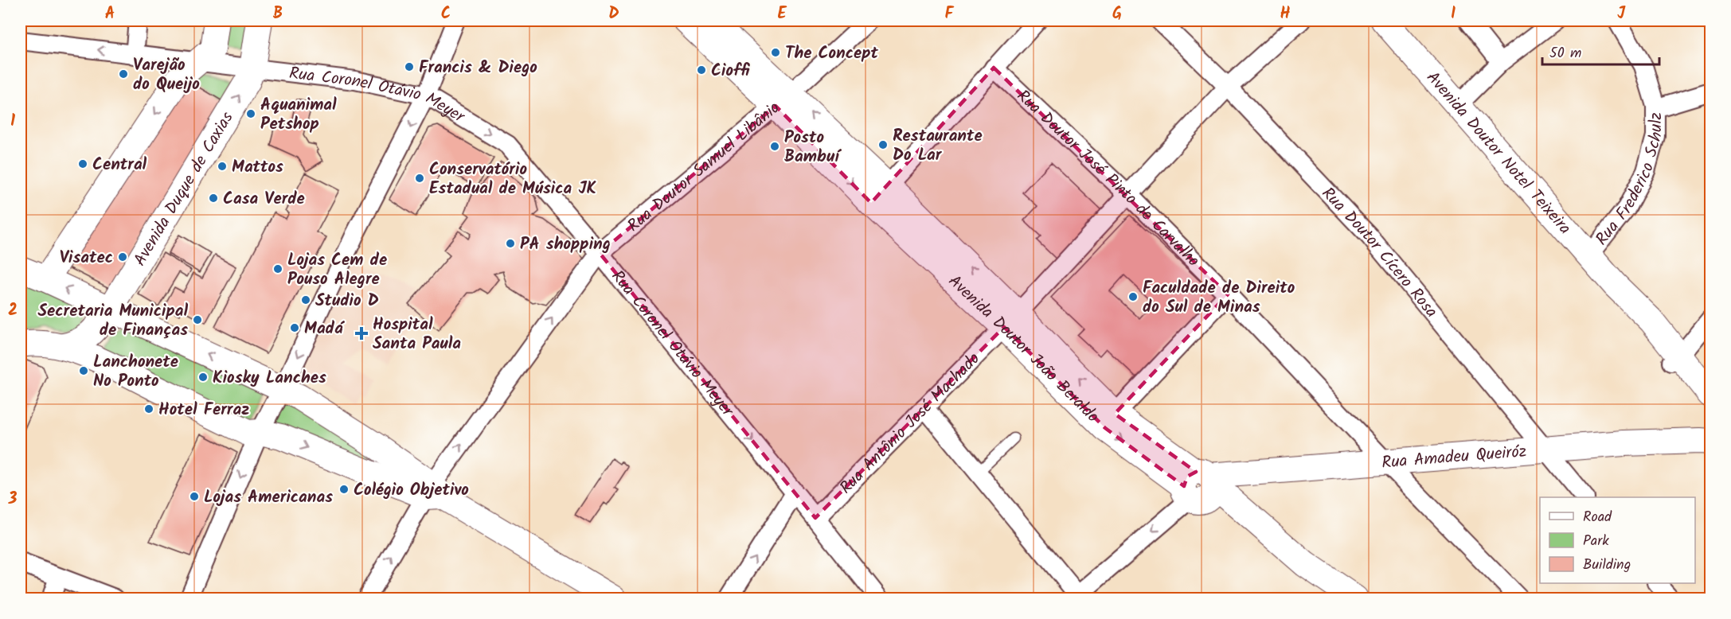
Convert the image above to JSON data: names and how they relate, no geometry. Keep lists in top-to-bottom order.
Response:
{
  "streets": {
    "street": [
      "Rua Coronel Otávio Meyer",
      "Avenida Doutor Notel Teixeira",
      "Rua Doutor Samuel Libânio",
      "Rua Frederico Schulz",
      "Rua Doutor José Pinto de Carvalho",
      "Avenida Duque de Caxias",
      "Rua Doutor Cícero Rosa",
      "Avenida Doutor João Beraldo",
      "Rua Antônio José Machado",
      "Rua Amadeu Queiróz"
    ]
  },
  "crossings": [
    ["Rua Coronel Otávio Meyer", "Rua Doutor Samuel Libânio"],
    ["Rua Coronel Otávio Meyer", "Avenida Duque de Caxias"],
    ["Rua Coronel Otávio Meyer", "Rua Antônio José Machado"],
    ["Avenida Doutor Notel Teixeira", "Rua Frederico Schulz"],
    ["Rua Doutor Samuel Libânio", "Avenida Doutor João Beraldo"],
    ["Rua Doutor José Pinto de Carvalho", "Rua Antônio José Machado"],
    ["Rua Doutor José Pinto de Carvalho", "Rua Amadeu Queiróz"],
    ["Rua Doutor Cícero Rosa", "Rua Antônio José Machado"],
    ["Rua Doutor Cícero Rosa", "Rua Amadeu Queiróz"],
    ["Avenida Doutor João Beraldo", "Rua Antônio José Machado"],
    ["Avenida Doutor João Beraldo", "Rua Amadeu Queiróz"]
  ],
  "one_way": ["Rua Coronel Otávio Meyer", "Rua Doutor Samuel Libânio"],
  "places": {
    "other": [
      "The Concept",
      "Francis & Diego",
      "Cioffi",
      "Varejão do Queijo",
      "Aquanimal Petshop",
      "Restaurante Do Lar",
      "Posto Bambuí",
      "Central",
      "Mattos",
      "Conservatório Estadual de Música JK",
      "Casa Verde",
      "PA shopping",
      "Visatec",
      "Lojas Cem de Pouso Alegre",
      "Faculdade de Direito do Sul de Minas",
      "Studio D",
      "Secretaria Municipal de Finanças",
      "Madá",
      "Lanchonete No Ponto",
      "Kiosky Lanches",
      "Hotel Ferraz",
      "Colégio Objetivo",
      "Lojas Americanas"
    ],
    "health": ["Hospital Santa Paula"]
  },
  "legend": ["Road", "Park", "Building"],
  "scale_bar": "50 m",
  "grid": {
    "columns": [
      "A",
      "B",
      "C",
      "D",
      "E",
      "F",
      "G",
      "H",
      "I",
      "J"
    ],
    "rows": ["1", "2", "3"]
  }
}
